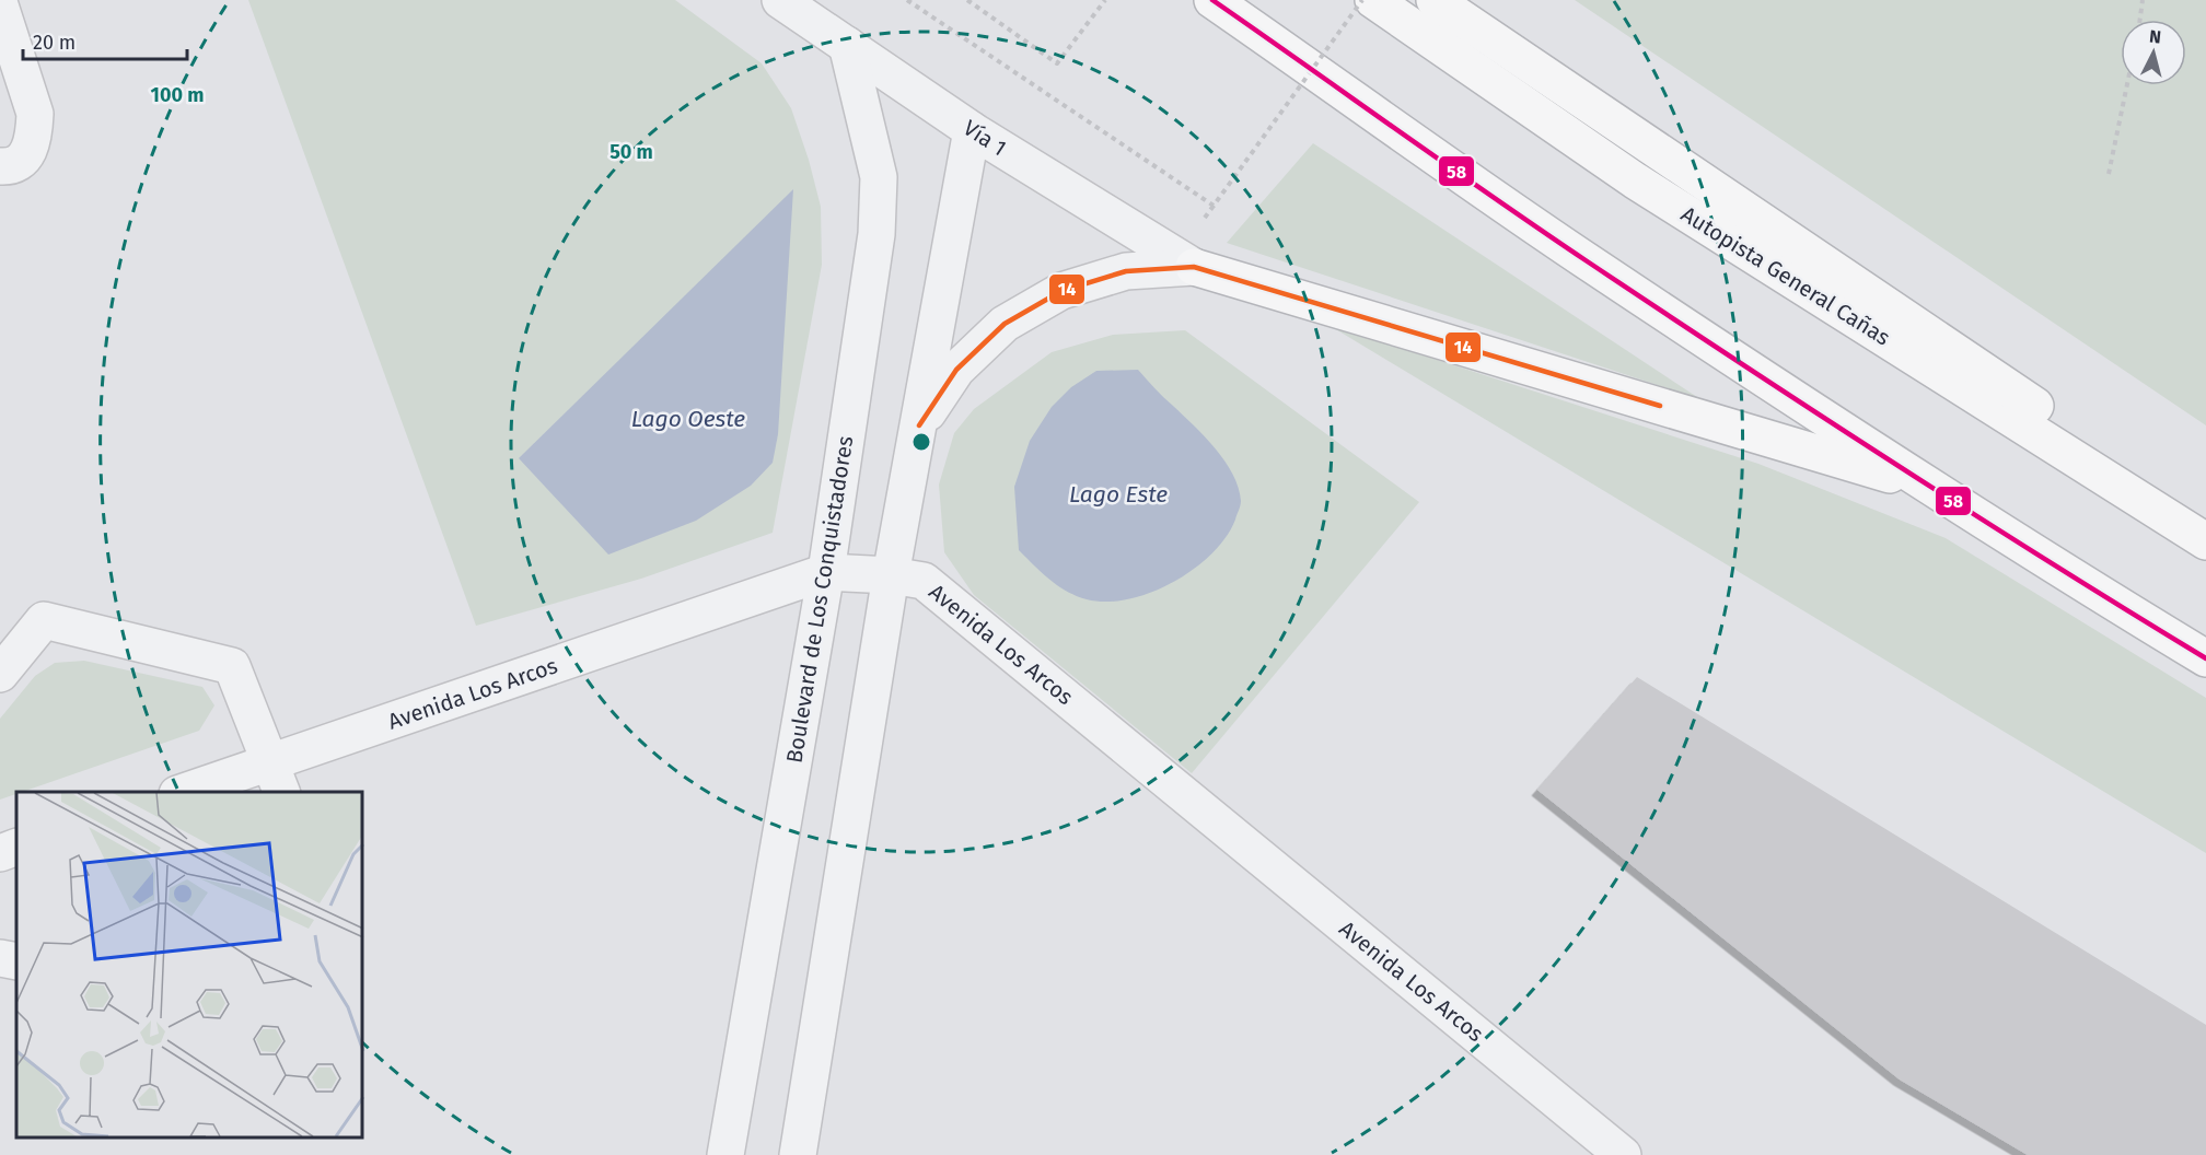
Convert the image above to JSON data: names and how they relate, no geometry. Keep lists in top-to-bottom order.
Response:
{
  "streets": {
    "highway": ["Autopista General Cañas"],
    "street": ["Vía 1", "Boulevard de Los Conquistadores", "Avenida Los Arcos"]
  },
  "crossings": [
    ["Vía 1", "Boulevard de Los Conquistadores"],
    ["Boulevard de Los Conquistadores", "Avenida Los Arcos"]
  ],
  "water": ["Lago Oeste", "Lago Este"],
  "lines": ["transit line 58", "transit line 14"],
  "scale_bar": "20 m",
  "north": "top",
  "rings": ["100 m", "50 m"]
}
